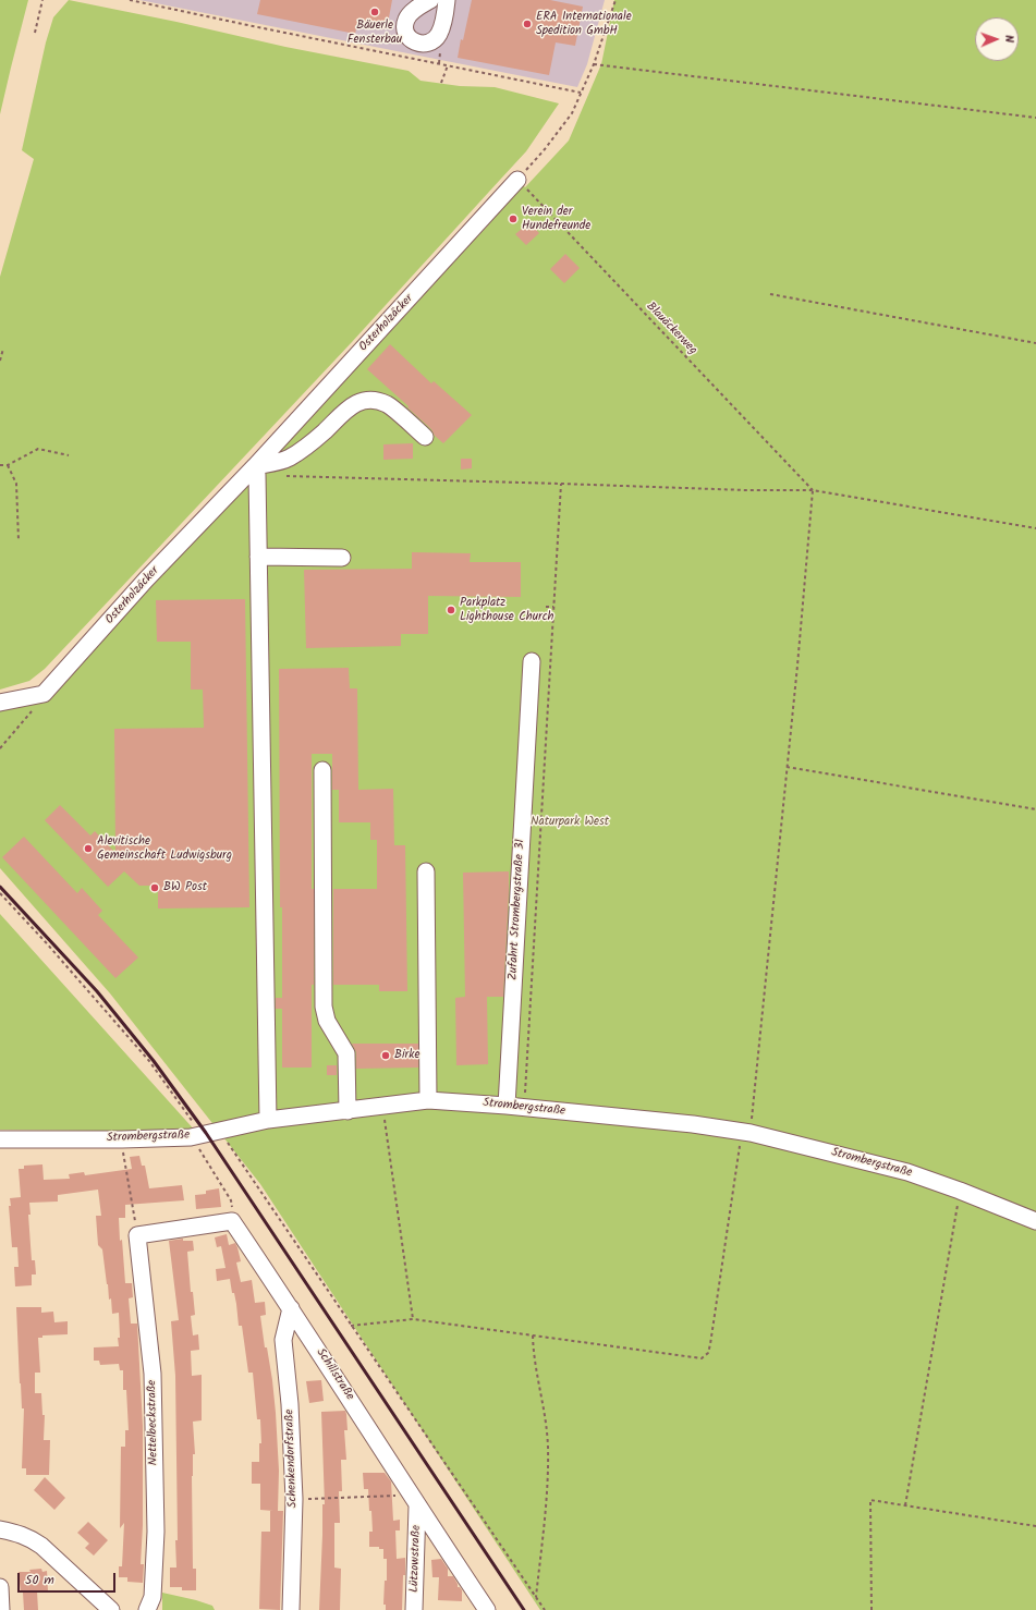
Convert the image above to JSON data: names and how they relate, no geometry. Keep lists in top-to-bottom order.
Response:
{
  "streets": {
    "street": [
      "Osterholzäcker",
      "Zufahrt Strombergstraße 31",
      "Strombergstraße",
      "Schillstraße",
      "Nettelbeckstraße",
      "Schenkendorfstraße",
      "Lützowstraße"
    ],
    "path": ["Blauäckerweg"]
  },
  "crossings": [
    ["Osterholzäcker", "Blauäckerweg"],
    ["Zufahrt Strombergstraße 31", "Strombergstraße"],
    ["Schillstraße", "Schenkendorfstraße"],
    ["Schillstraße", "Lützowstraße"]
  ],
  "parks": ["Naturpark West"],
  "places": [
    "Bäuerle Fensterbau",
    "ERA Internationale Spedition GmbH",
    "Verein der Hundefreunde",
    "Parkplatz Lighthouse Church",
    "Alevitische Gemeinschaft Ludwigsburg",
    "BW Post",
    "Birke"
  ],
  "scale_bar": "50 m",
  "north": "right"
}
